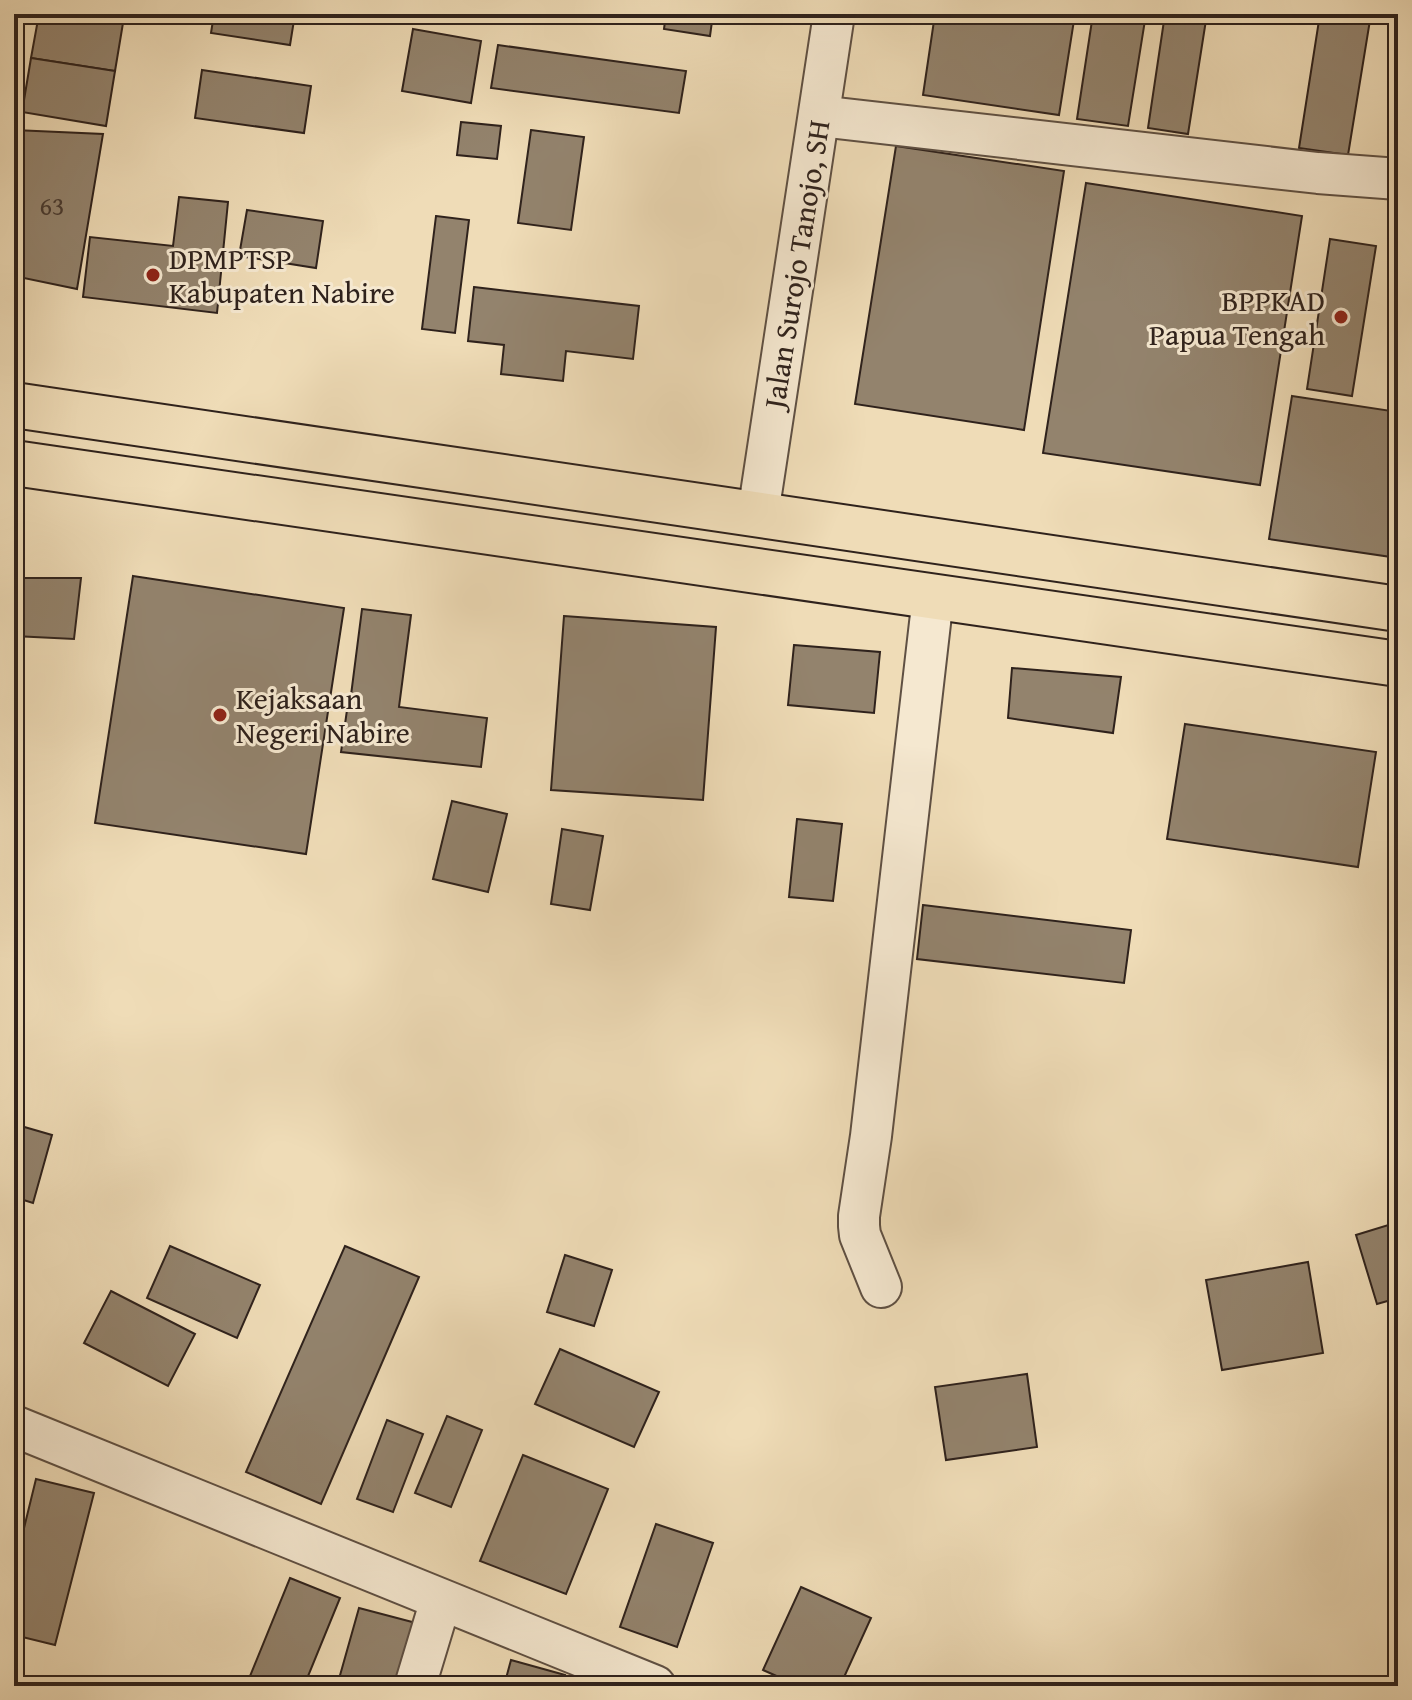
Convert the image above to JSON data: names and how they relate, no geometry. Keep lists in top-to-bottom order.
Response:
{
  "streets": {
    "street": ["Jalan Surojo Tanojo, SH"]
  },
  "places": ["DPMPTSP Kabupaten Nabire", "BPPKAD Papua Tengah", "Kejaksaan Negeri Nabire"],
  "house_numbers": ["63"]
}
